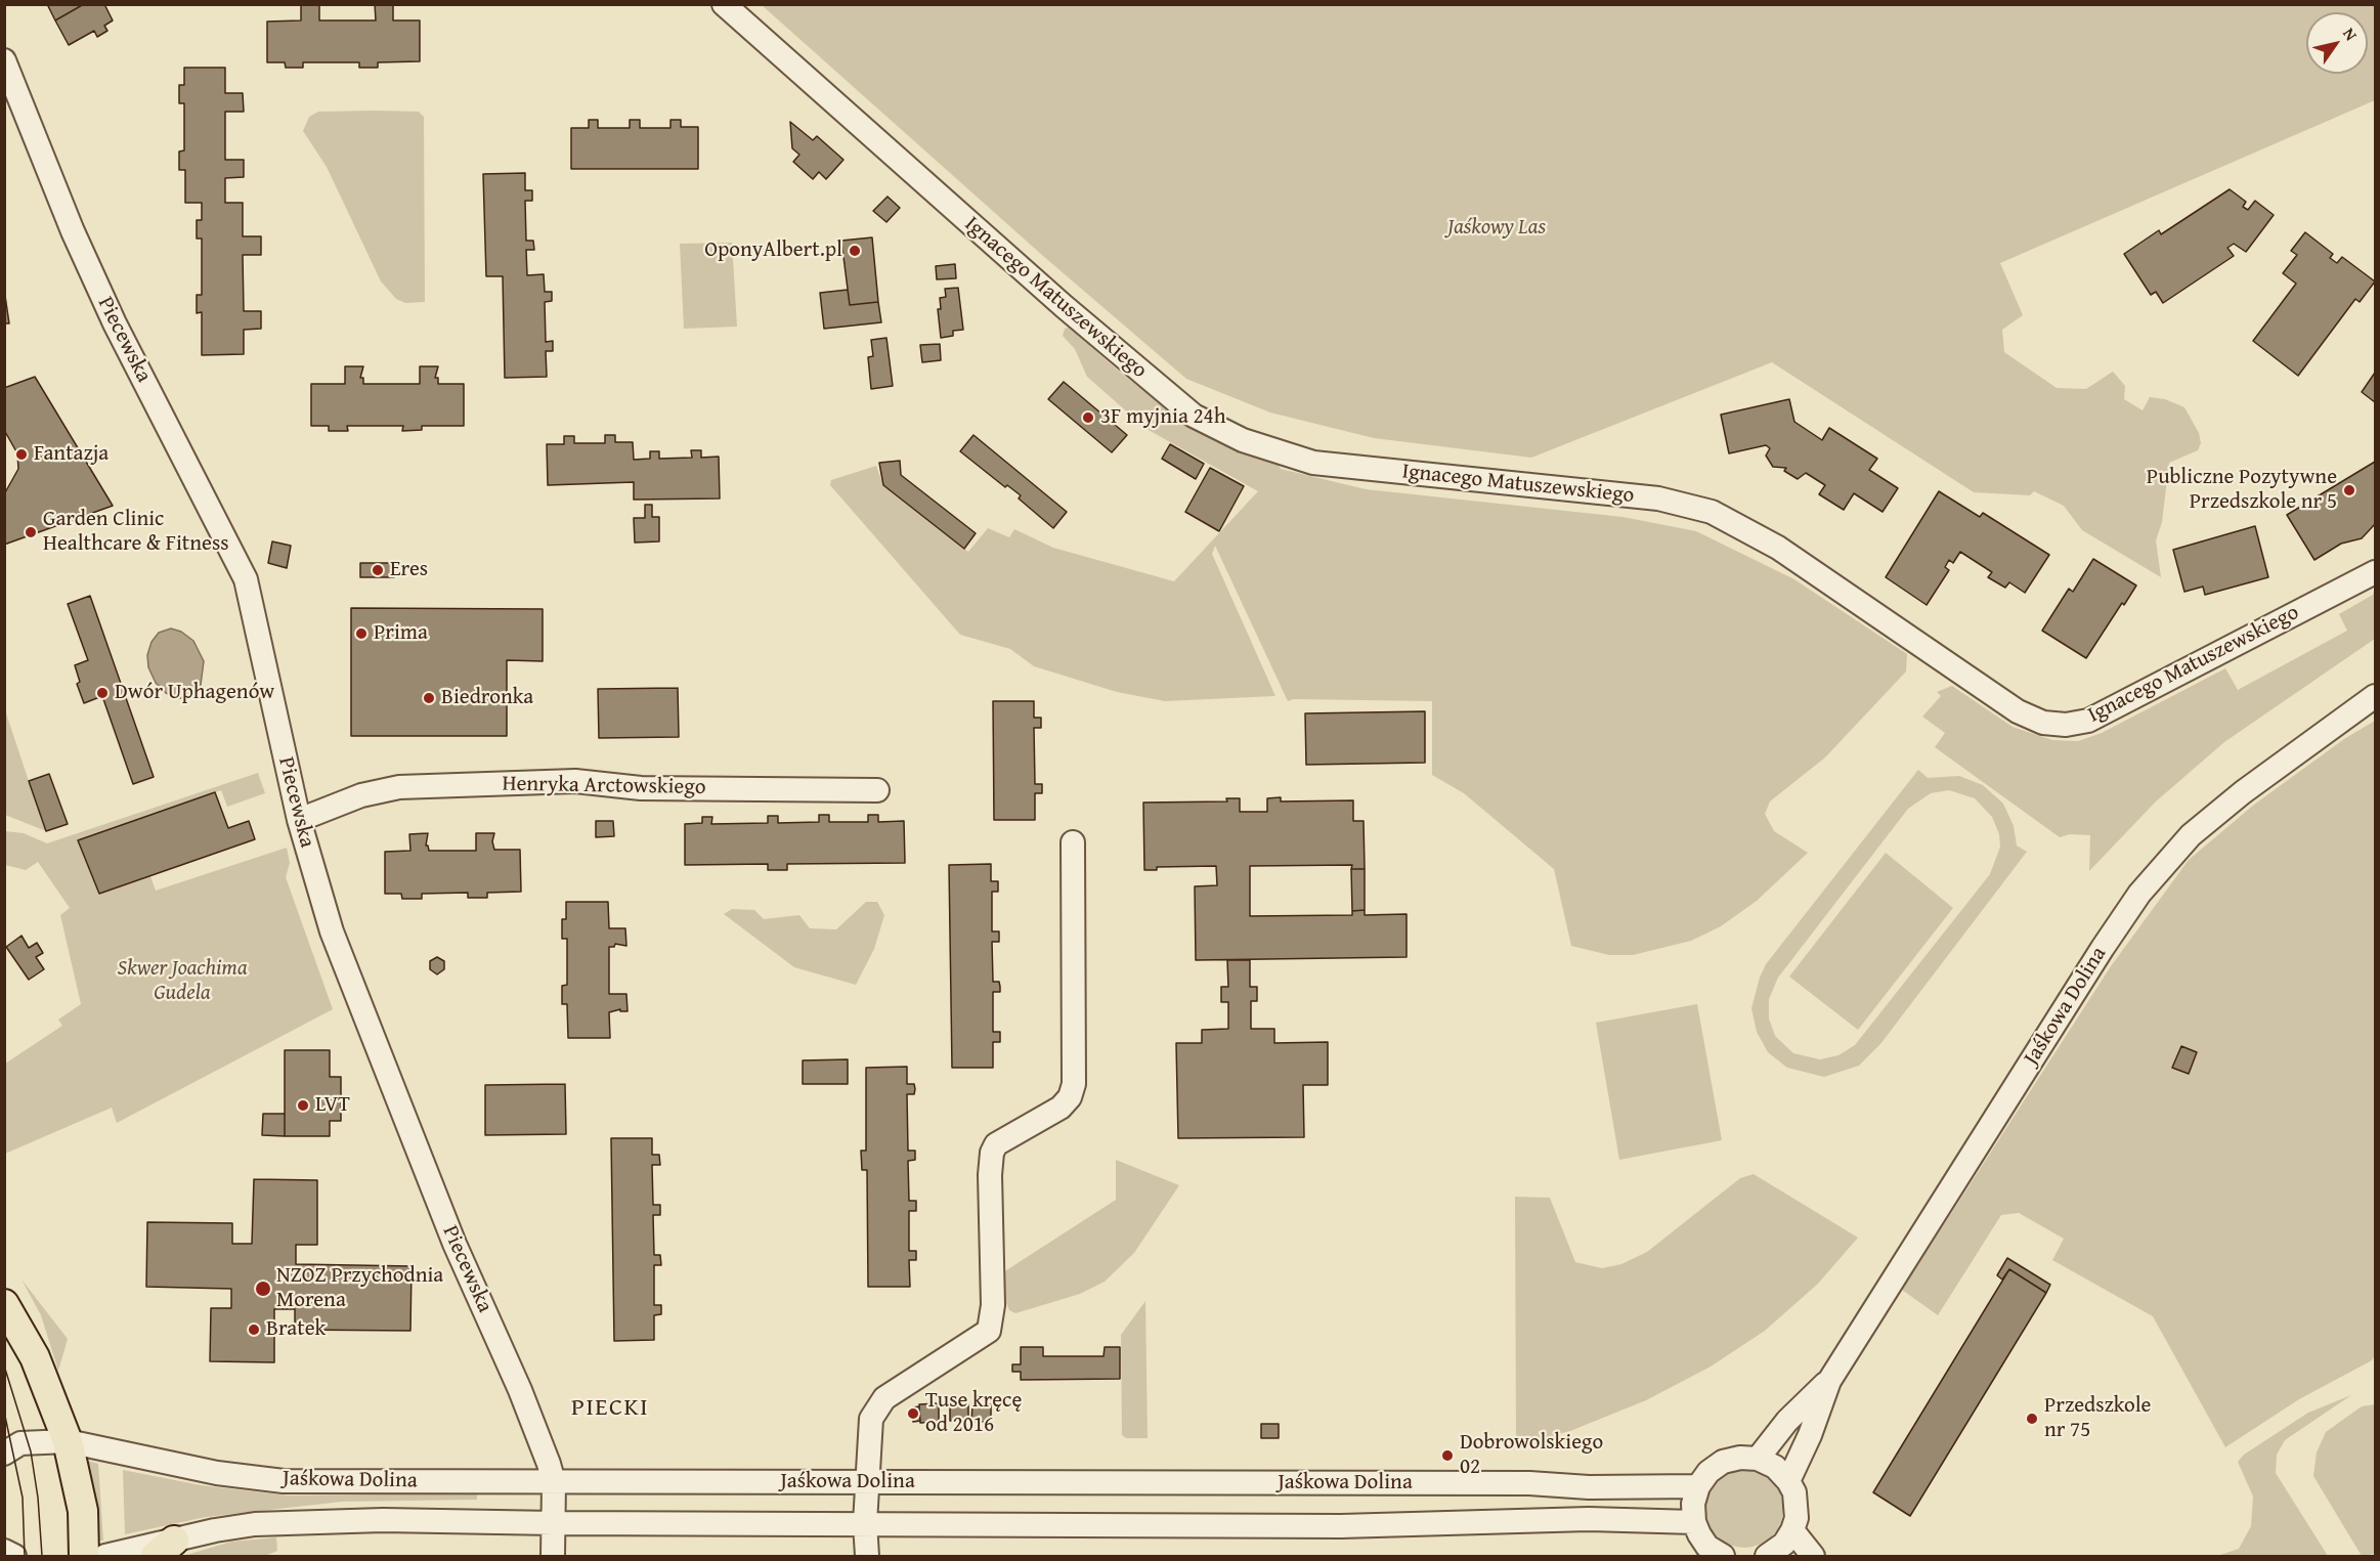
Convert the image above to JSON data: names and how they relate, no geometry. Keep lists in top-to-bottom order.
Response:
{
  "streets": {
    "street": [
      "Ignacego Matuszewskiego",
      "Piecewska",
      "Henryka Arctowskiego",
      "Jaśkowa Dolina"
    ]
  },
  "crossings": [
    ["Piecewska", "Henryka Arctowskiego"],
    ["Piecewska", "Jaśkowa Dolina"]
  ],
  "districts": ["PIECKI"],
  "parks": ["Jaśkowy Las", "Skwer Joachima Gudela"],
  "places": [
    "OponyAlbert.pl",
    "3F myjnia 24h",
    "Fantazja",
    "Publiczne Pozytywne Przedszkole nr 5",
    "Garden Clinic Healthcare & Fitness",
    "Eres",
    "Prima",
    "Dwór Uphagenów",
    "Biedronka",
    "LVT",
    "NZOZ Przychodnia Morena",
    "Bratek",
    "Tuse kręcę od 2016",
    "Przedszkole nr 75",
    "Dobrowolskiego 02"
  ],
  "north": "top right"
}
